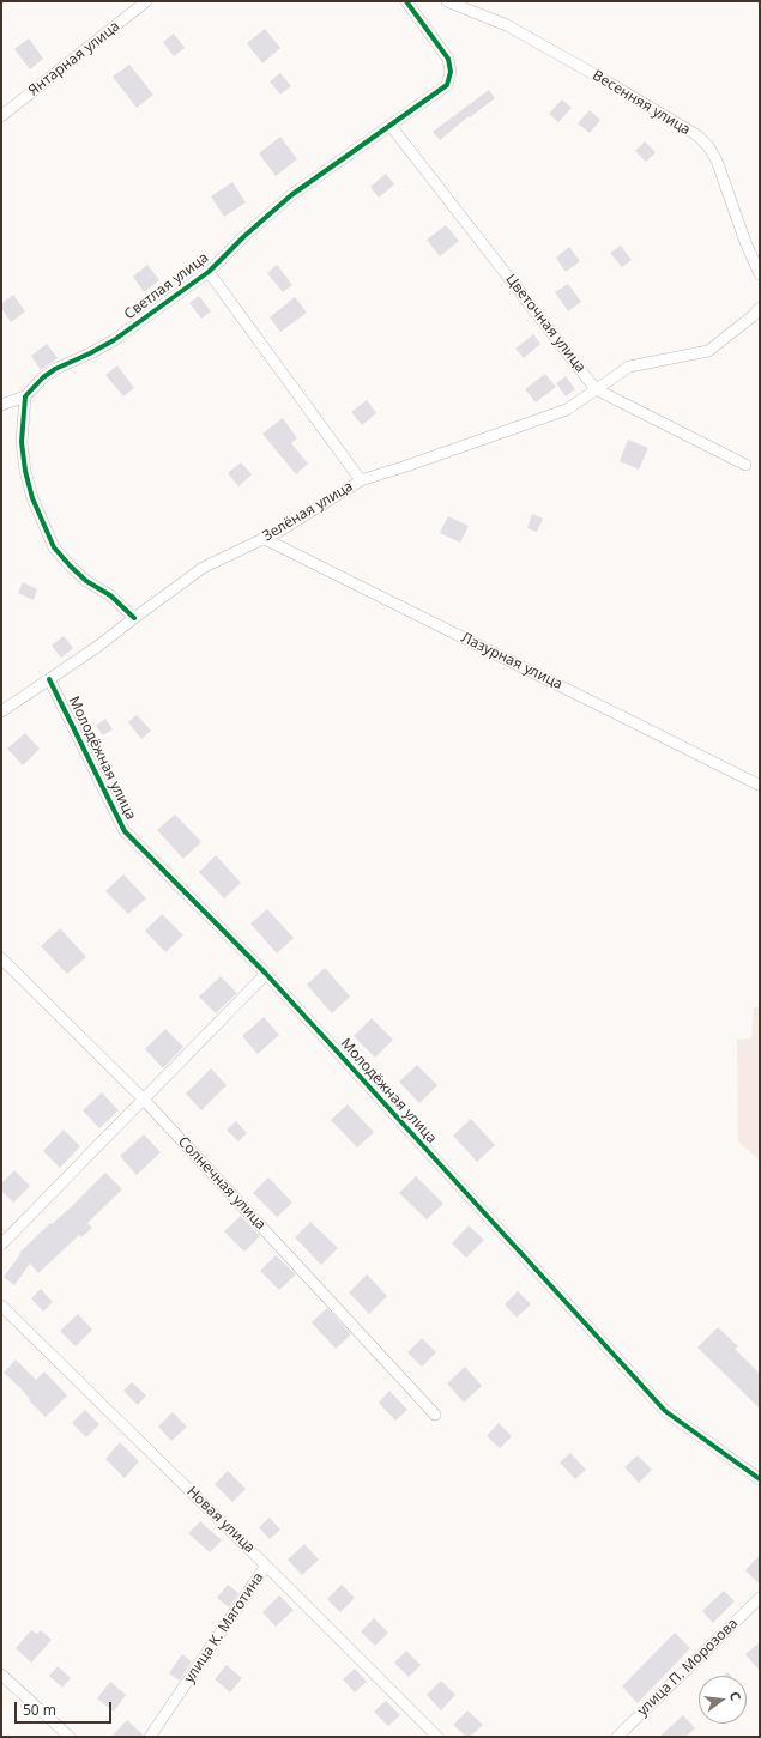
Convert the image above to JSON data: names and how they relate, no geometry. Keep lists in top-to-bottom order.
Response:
{
  "streets": {
    "street": [
      "Янтарная улица",
      "Весенняя улица",
      "Светлая улица",
      "Цветочная улица",
      "Зелёная улица",
      "Лазурная улица",
      "Молодёжная улица",
      "Солнечная улица",
      "Новая улица",
      "улица К. Мяготина",
      "улица П. Морозова"
    ]
  },
  "crossings": [
    ["Светлая улица", "Цветочная улица"],
    ["Светлая улица", "Зелёная улица"],
    ["Зелёная улица", "Лазурная улица"],
    ["Новая улица", "улица К. Мяготина"]
  ],
  "scale_bar": "50 m",
  "north": "right"
}
